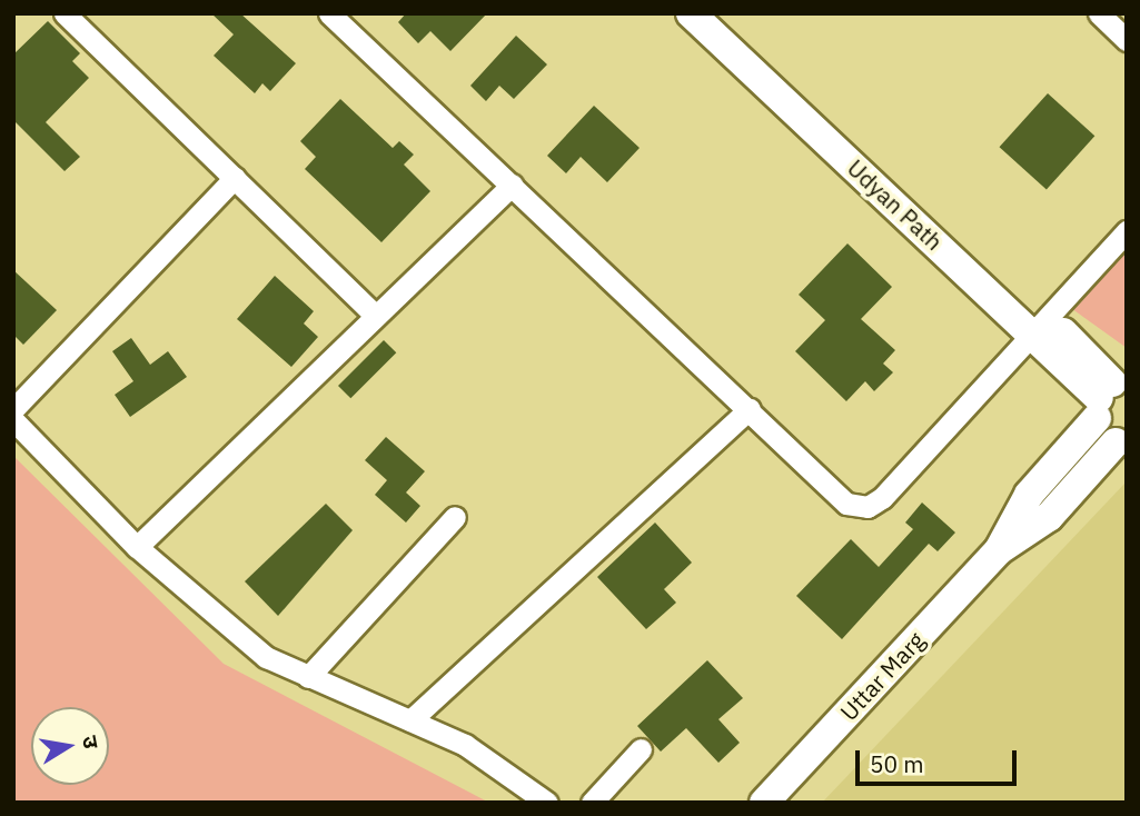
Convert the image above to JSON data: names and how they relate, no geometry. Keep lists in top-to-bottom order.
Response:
{
  "streets": {
    "main road": ["Udyan Path", "Uttar Marg"]
  },
  "crossings": [
    ["Udyan Path", "Uttar Marg"]
  ],
  "scale_bar": "50 m",
  "north": "right"
}
